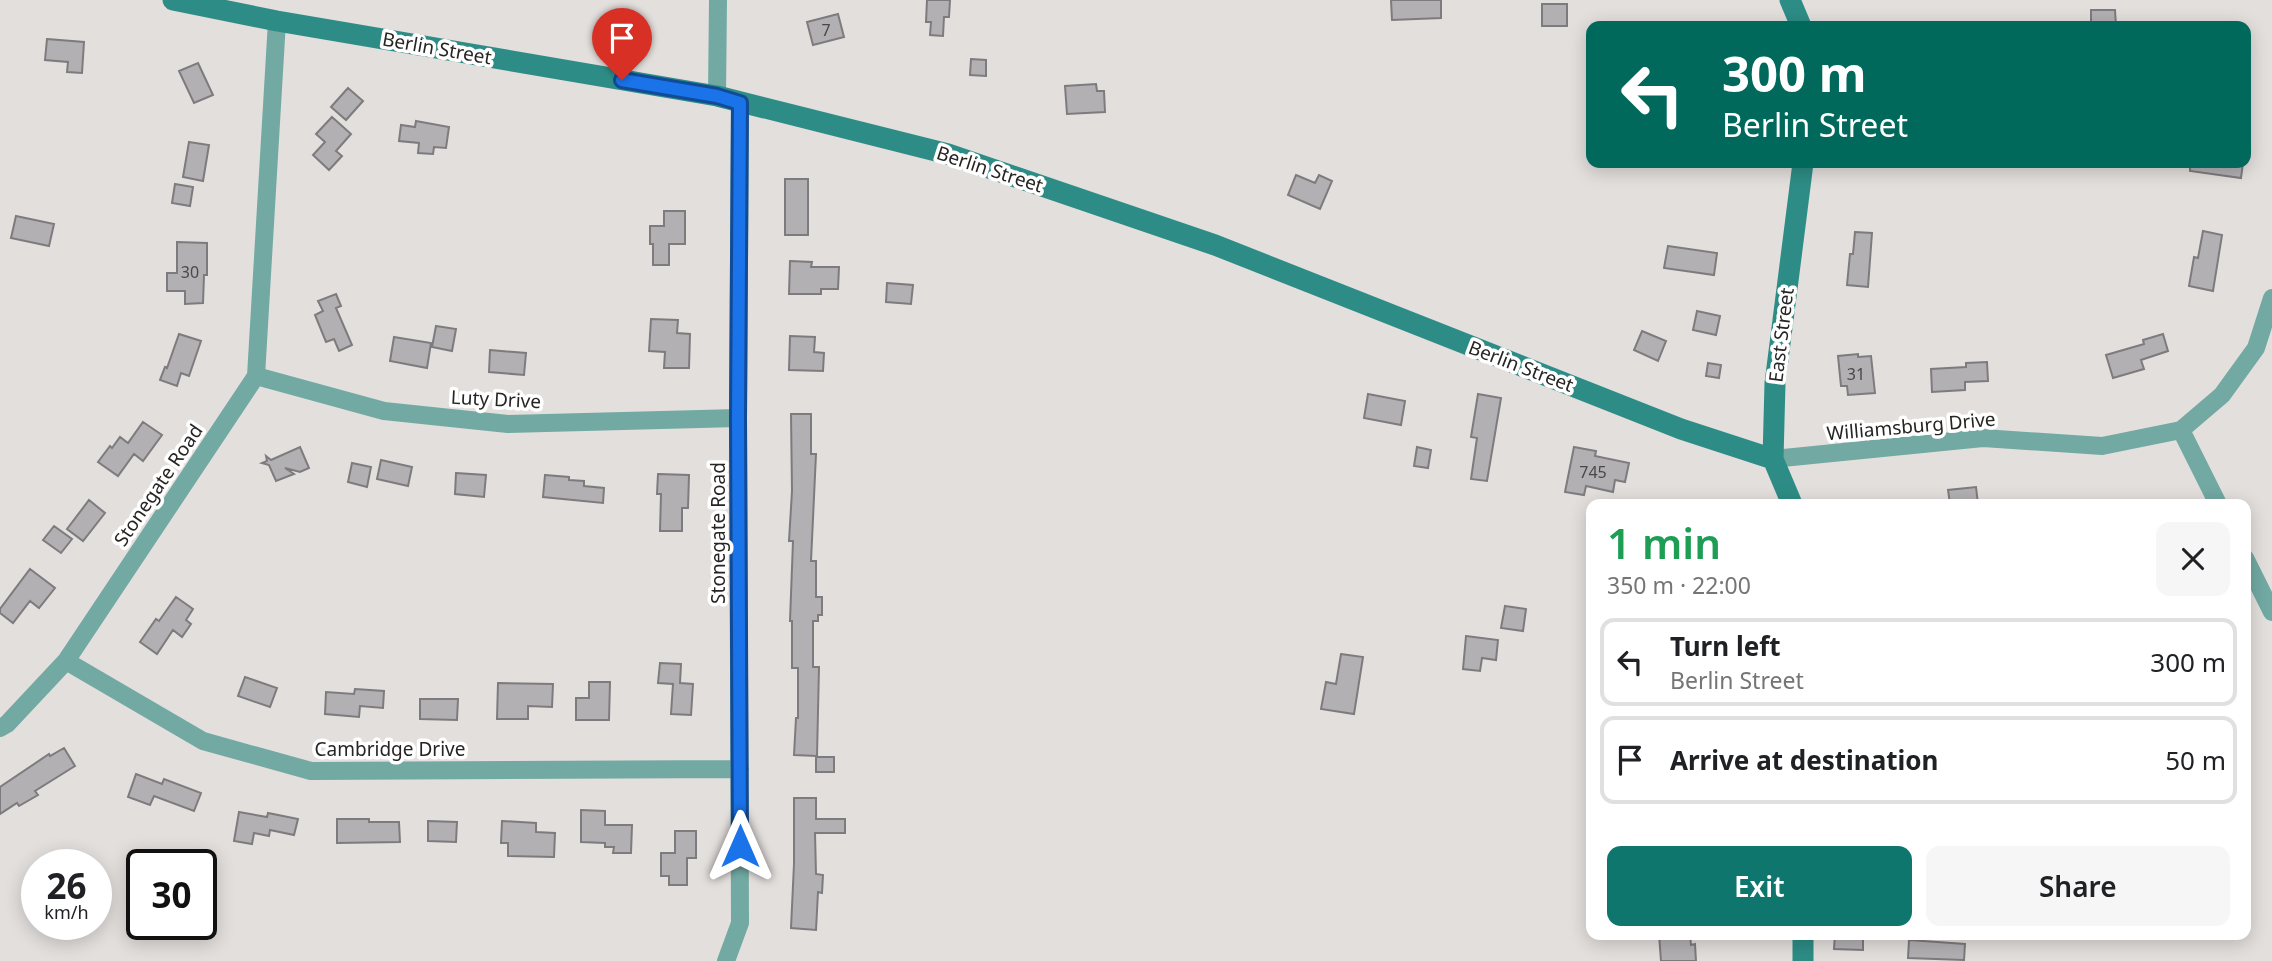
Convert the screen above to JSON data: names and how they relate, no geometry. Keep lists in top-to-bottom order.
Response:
{
  "streets": {
    "main road": ["Berlin Street", "East Street"],
    "street": [
      "Luty Drive",
      "Williamsburg Drive",
      "Stonegate Road",
      "Cambridge Drive"
    ]
  },
  "crossings": [
    ["Berlin Street", "East Street"],
    ["Berlin Street", "Williamsburg Drive"],
    ["Berlin Street", "Stonegate Road"],
    ["East Street", "Williamsburg Drive"],
    ["Luty Drive", "Stonegate Road"],
    ["Stonegate Road", "Cambridge Drive"]
  ],
  "house_numbers": [
    "7",
    "30",
    "31",
    "745"
  ],
  "page": {
    "turn": ["300 m", "Berlin Street"],
    "heading": ["1 min", "350 m · 22:00"],
    "list": [
      {
        "name": "Turn left",
        "note": "Berlin Street",
        "value": "300 m"
      },
      {
        "name": "Arrive at destination",
        "value": "50 m"
      }
    ],
    "buttons": ["Exit", "Share"],
    "speed": "26 km/h",
    "limit": "30"
  }
}
